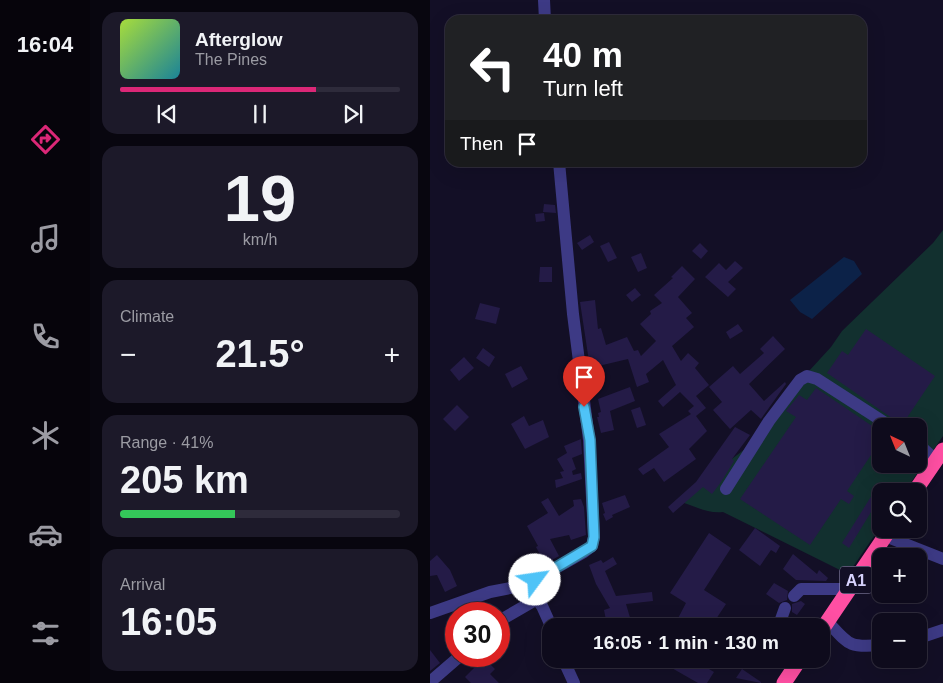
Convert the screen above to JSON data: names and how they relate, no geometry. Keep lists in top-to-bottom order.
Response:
{
  "streets": {
    "highway": ["A1"]
  },
  "north": "top left",
  "page": {
    "tabs": "16:04",
    "turn": ["40 m", "Turn left"],
    "song": ["Afterglow", "The Pines"],
    "then": "Then",
    "tile": [
      ["19", "km/h"],
      "Climate",
      ["Range · 41%", "205 km"],
      ["Arrival", "16:05"]
    ],
    "heat": ["−", "21.5°", "+"],
    "map_buttons": ["+", "−"],
    "limit": "30",
    "trip": "16:05 · 1 min · 130 m"
  }
}
